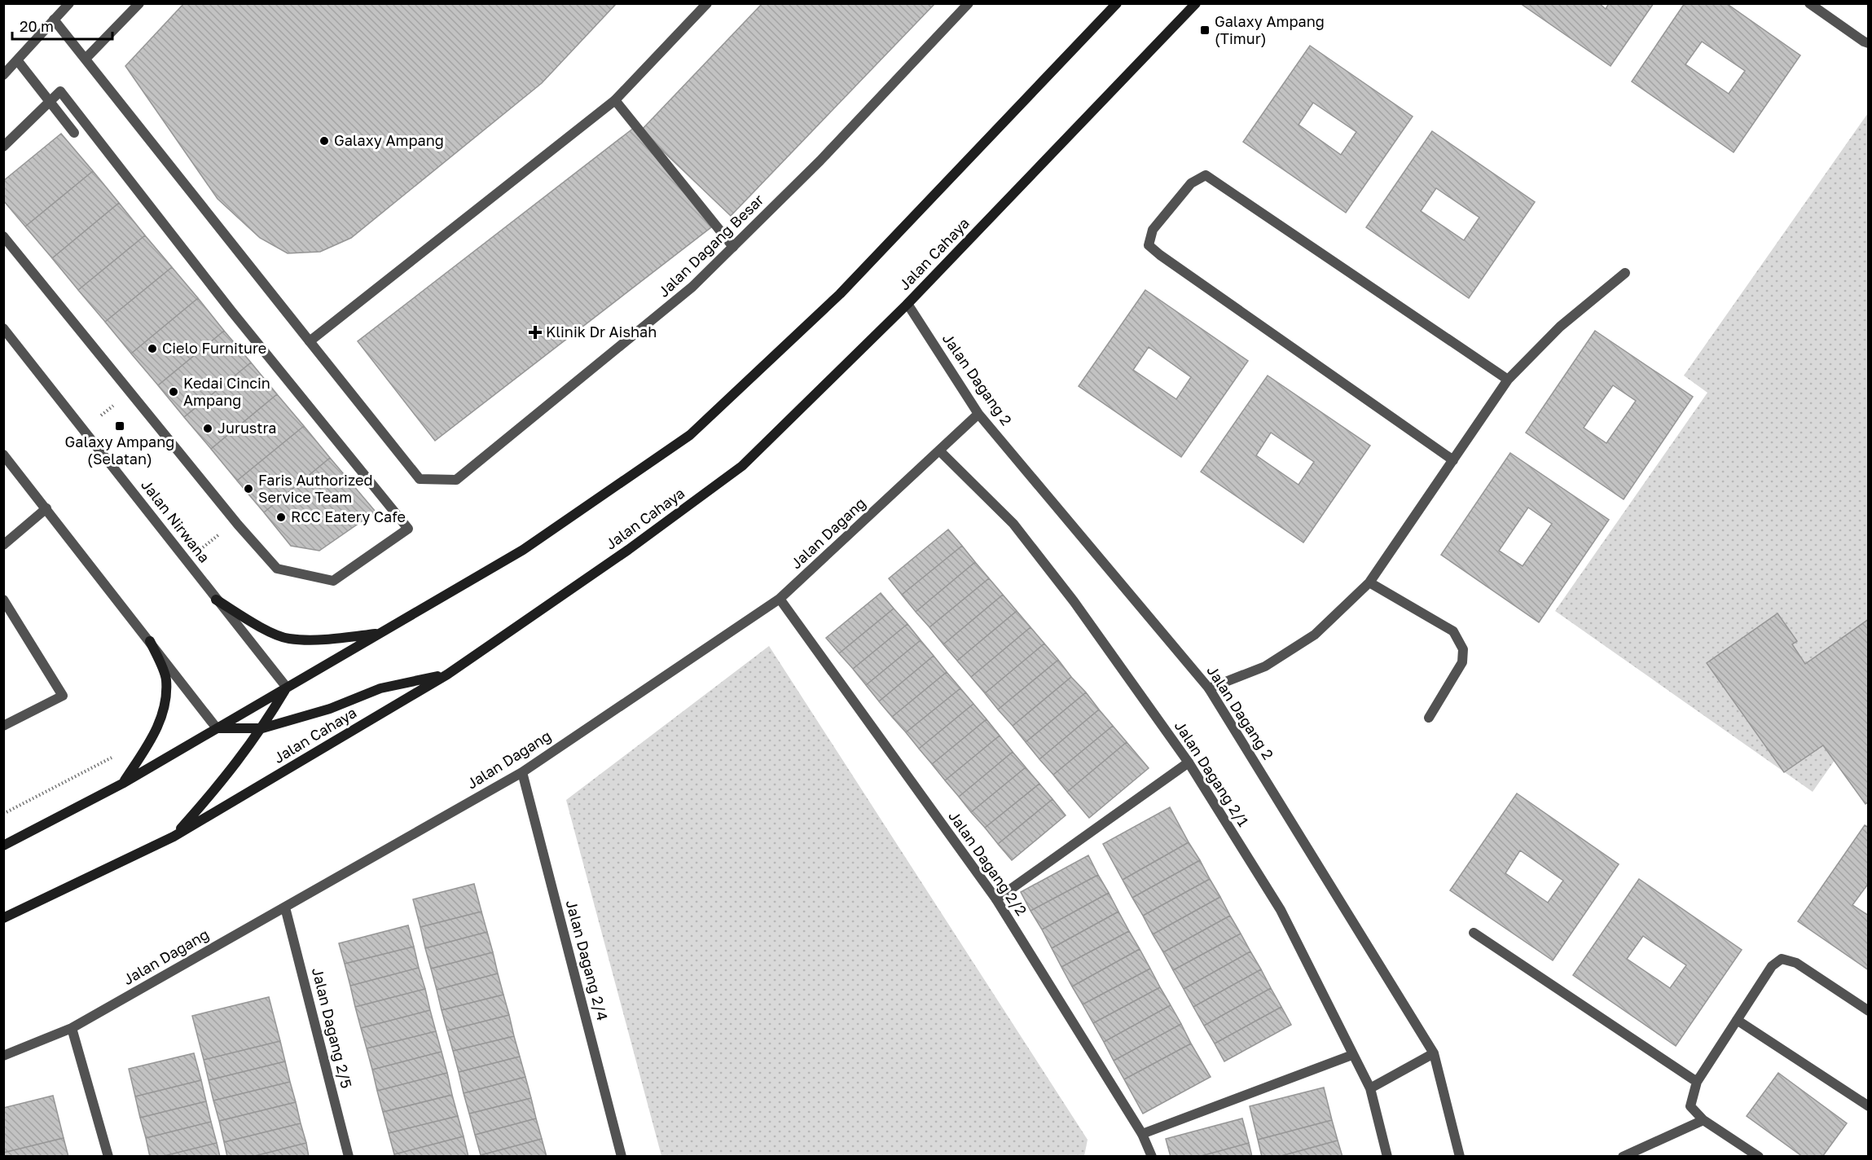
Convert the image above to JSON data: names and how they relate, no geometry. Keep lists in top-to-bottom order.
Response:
{
  "streets": {
    "main road": ["Jalan Cahaya"],
    "street": [
      "Jalan Dagang Besar",
      "Jalan Dagang 2",
      "Jalan Nirwana",
      "Jalan Dagang",
      "Jalan Dagang 2/1",
      "Jalan Dagang 2/2",
      "Jalan Dagang 2/4",
      "Jalan Dagang 2/5"
    ]
  },
  "crossings": [
    ["Jalan Cahaya", "Jalan Dagang 2"],
    ["Jalan Dagang 2", "Jalan Dagang"],
    ["Jalan Dagang", "Jalan Dagang 2/1"],
    ["Jalan Dagang", "Jalan Dagang 2/2"],
    ["Jalan Dagang", "Jalan Dagang 2/4"],
    ["Jalan Dagang", "Jalan Dagang 2/5"]
  ],
  "places": {
    "transit": ["Galaxy Ampang (Timur)", "Galaxy Ampang (Selatan)"],
    "other": [
      "Galaxy Ampang",
      "Cielo Furniture",
      "Kedai Cincin Ampang",
      "Jurustra",
      "Faris Authorized Service Team",
      "RCC Eatery Cafe"
    ],
    "health": ["Klinik Dr Aishah"]
  },
  "scale_bar": "20 m"
}
